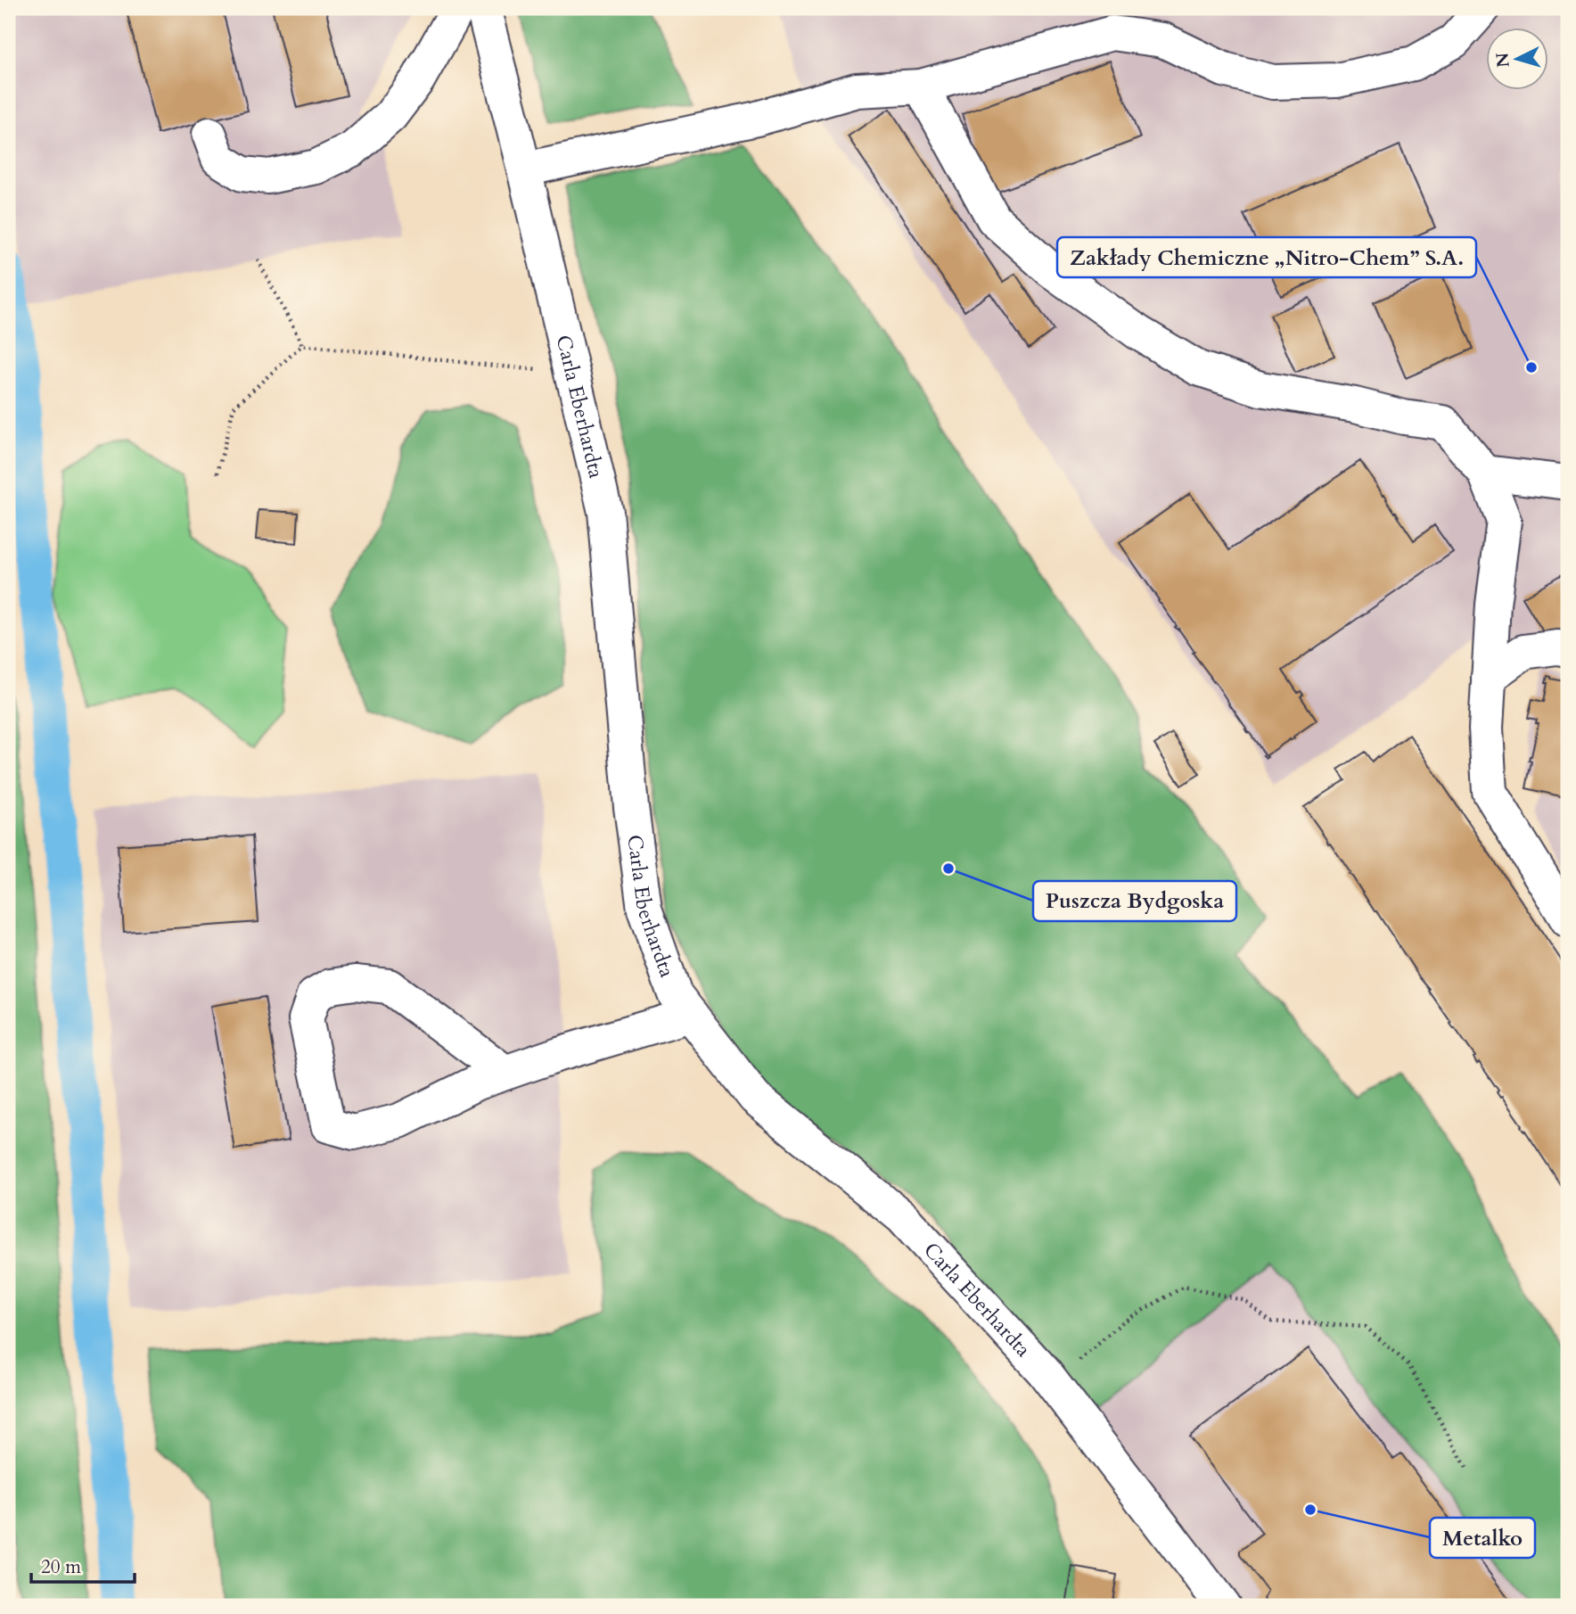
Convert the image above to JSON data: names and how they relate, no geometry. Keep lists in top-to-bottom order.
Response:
{
  "streets": {
    "street": ["Carla Eberhardta"]
  },
  "places": ["Zakłady Chemiczne „Nitro-Chem” S.A.", "Puszcza Bydgoska", "Metalko"],
  "scale_bar": "20 m",
  "north": "left"
}
